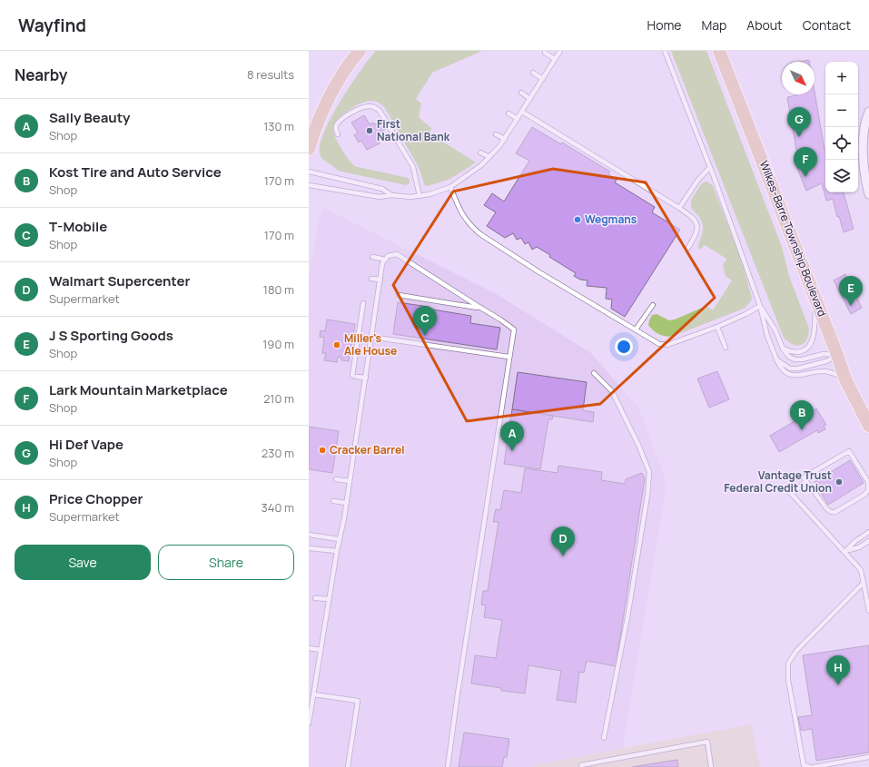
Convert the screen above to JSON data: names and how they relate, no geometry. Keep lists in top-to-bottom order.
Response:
{
  "streets": {
    "main road": ["Wilkes-Barre Township Boulevard"]
  },
  "places": [
    "First National Bank",
    "Wegmans",
    "Miller's Ale House",
    "Cracker Barrel",
    "Vantage Trust Federal Credit Union"
  ],
  "north": "bottom right",
  "page": {
    "header": "Wayfind",
    "nav": [
      "Home",
      "Map",
      "About",
      "Contact"
    ],
    "heading": ["Nearby", "8 results"],
    "map_buttons": ["+", "−"],
    "list": [
      {
        "mark": "A",
        "name": "Sally Beauty",
        "note": "Shop",
        "value": "130 m"
      },
      {
        "mark": "B",
        "name": "Kost Tire and Auto Service",
        "note": "Shop",
        "value": "170 m"
      },
      {
        "mark": "C",
        "name": "T-Mobile",
        "note": "Shop",
        "value": "170 m"
      },
      {
        "mark": "D",
        "name": "Walmart Supercenter",
        "note": "Supermarket",
        "value": "180 m"
      },
      {
        "mark": "E",
        "name": "J S Sporting Goods",
        "note": "Shop",
        "value": "190 m"
      },
      {
        "mark": "F",
        "name": "Lark Mountain Marketplace",
        "note": "Shop",
        "value": "210 m"
      },
      {
        "mark": "G",
        "name": "Hi Def Vape",
        "note": "Shop",
        "value": "230 m"
      },
      {
        "mark": "H",
        "name": "Price Chopper",
        "note": "Supermarket",
        "value": "340 m"
      }
    ],
    "pins": [
      "G",
      "F",
      "E",
      "C",
      "B",
      "A",
      "D",
      "H"
    ],
    "buttons": ["Save", "Share"]
  }
}
